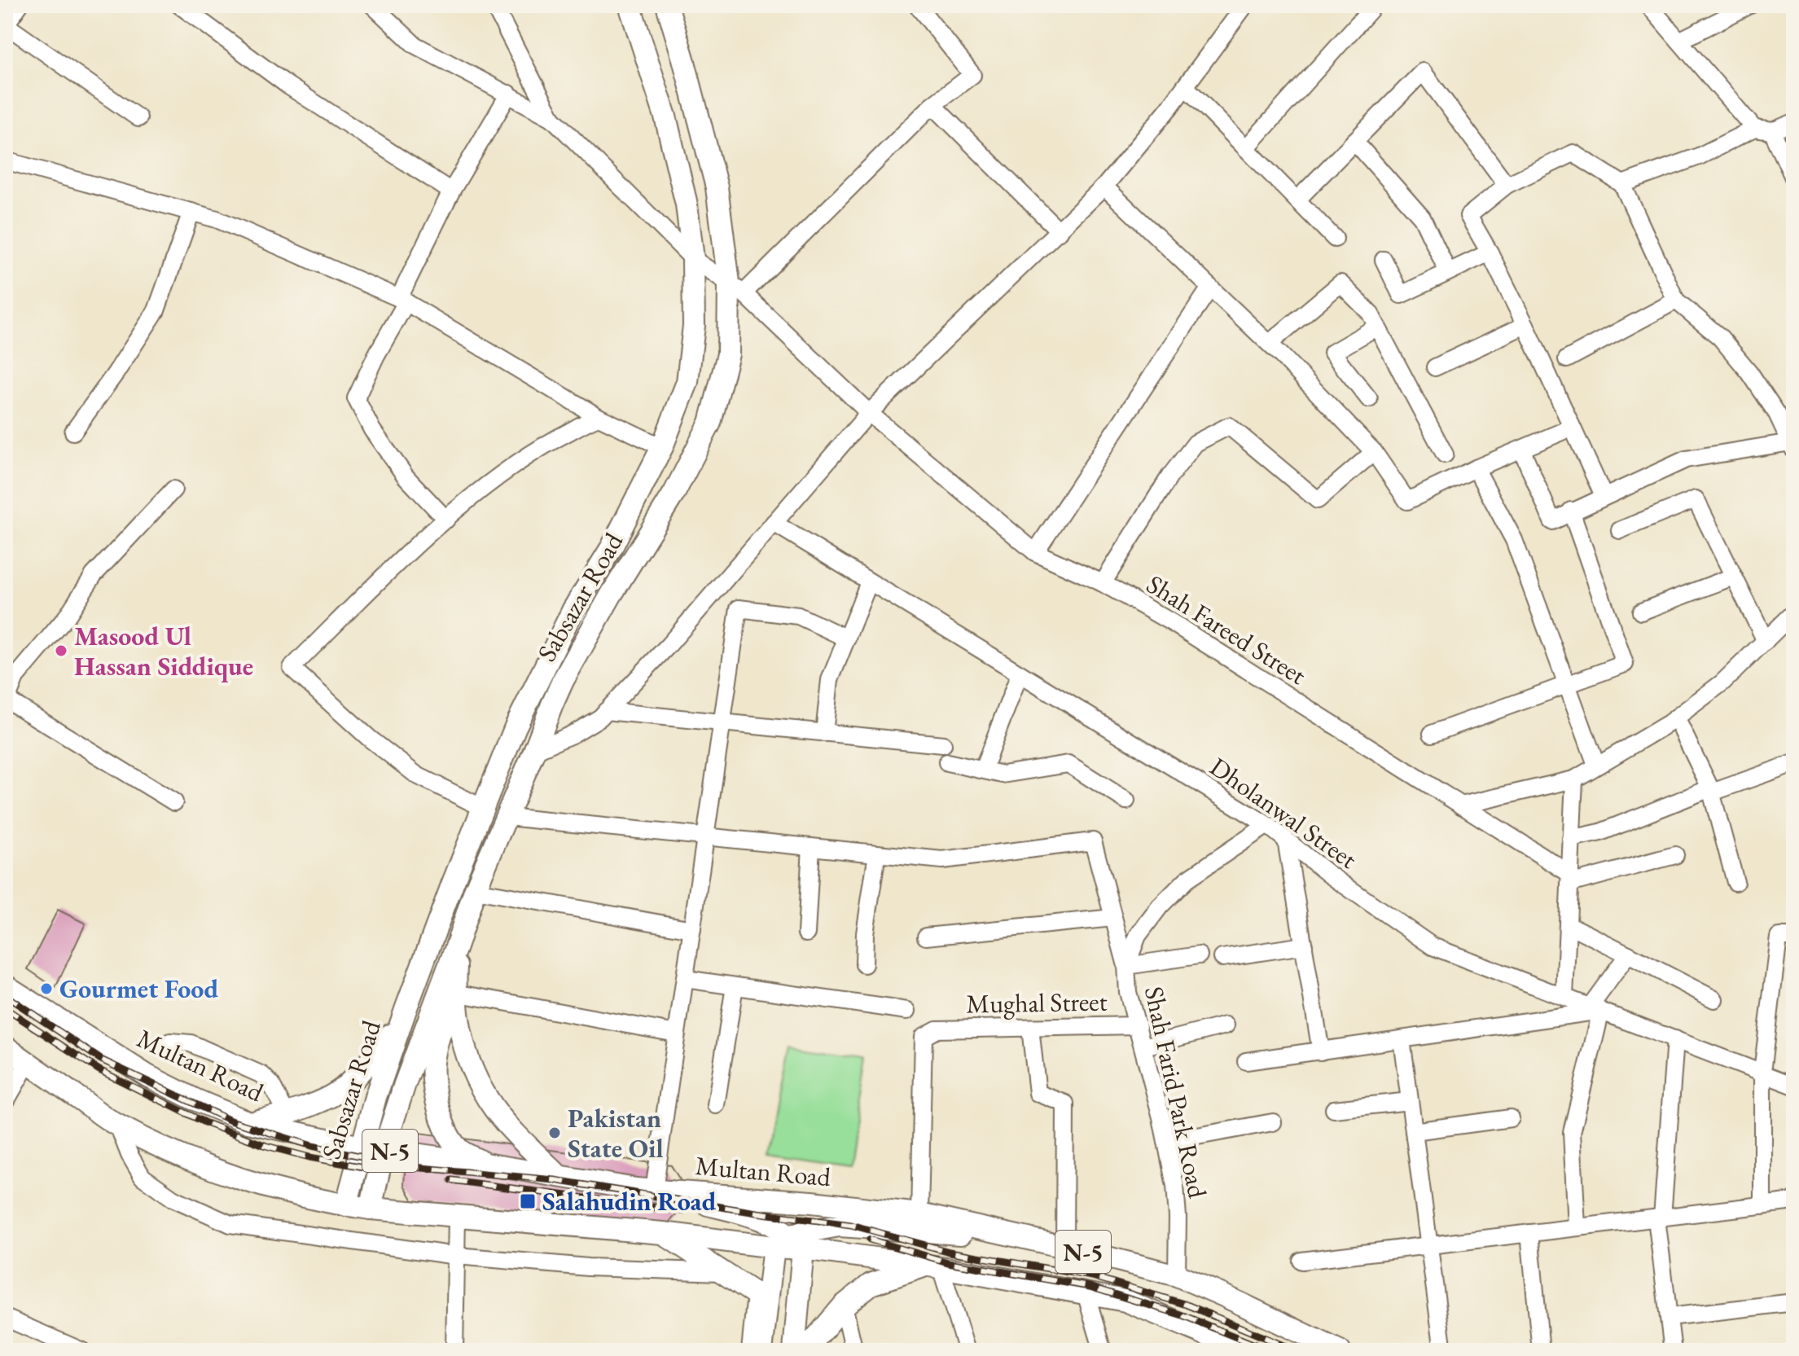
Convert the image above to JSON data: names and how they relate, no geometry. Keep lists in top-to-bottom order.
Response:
{
  "streets": {
    "main road": ["Sabsazar Road", "Multan Road", "N-5"],
    "street": [
      "Shah Fareed Street",
      "Dholanwal Street",
      "Mughal Street",
      "Shah Farid Park Road"
    ]
  },
  "crossings": [
    ["Sabsazar Road", "Shah Fareed Street"],
    ["Sabsazar Road", "Multan Road"],
    ["Sabsazar Road", "N-5"],
    ["Dholanwal Street", "Shah Farid Park Road"],
    ["Mughal Street", "Multan Road"],
    ["Mughal Street", "Shah Farid Park Road"],
    ["Multan Road", "Shah Farid Park Road"]
  ],
  "places": {
    "other": ["Masood Ul Hassan Siddique", "Gourmet Food", "Pakistan State Oil"],
    "transit": ["Salahudin Road"]
  }
}
